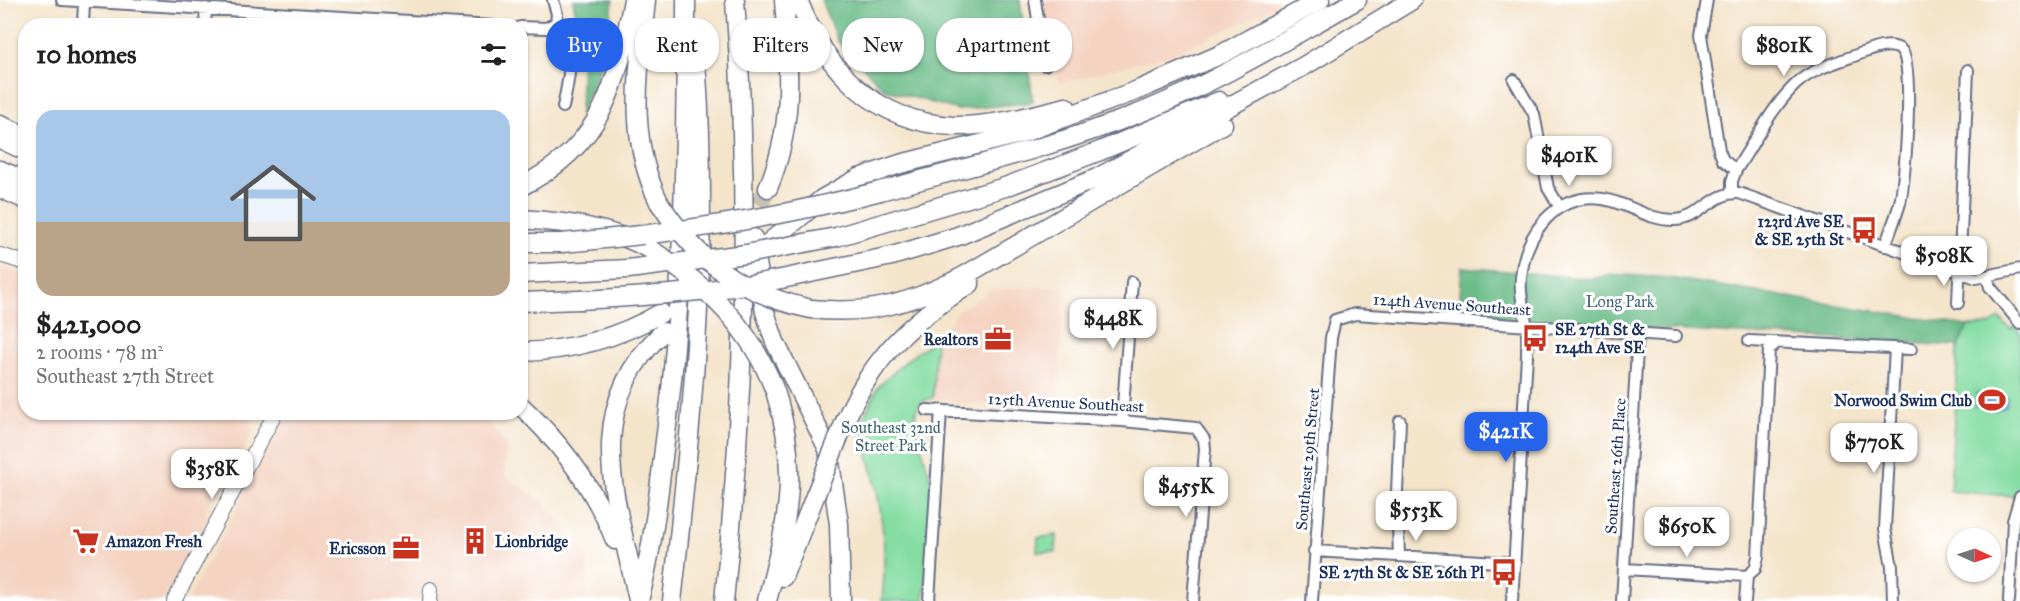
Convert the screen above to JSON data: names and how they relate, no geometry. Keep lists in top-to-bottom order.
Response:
{
  "streets": {
    "street": [
      "124th Avenue Southeast",
      "125th Avenue Southeast",
      "Southeast 29th Street",
      "Southeast 26th Place"
    ]
  },
  "crossings": [
    ["124th Avenue Southeast", "Southeast 29th Street"],
    ["124th Avenue Southeast", "Southeast 26th Place"]
  ],
  "parks": ["Long Park", "Southeast 32nd Street Park"],
  "places": {
    "bus stop": ["123rd Ave SE & SE 25th St", "SE 27th St & 124th Ave SE", "SE 27th St & SE 26th Pl"],
    "office": ["Realtors", "Ericsson"],
    "sports": ["Norwood Swim Club"],
    "supermarket": ["Amazon Fresh"],
    "building": ["Lionbridge"]
  },
  "north": "right",
  "page": {
    "chip": [
      "Buy",
      "Rent",
      "Filters",
      "New",
      "Apartment"
    ],
    "heading": "10 homes",
    "price": [
      "$801K",
      "$401K",
      "$508K",
      "$448K",
      "$421K",
      "$770K",
      "$358K",
      "$455K",
      "$553K",
      "$650K"
    ],
    "list": [
      {
        "name": "$421,000",
        "note": "2 rooms · 78 m² · Southeast 27th Street"
      }
    ]
  }
}
